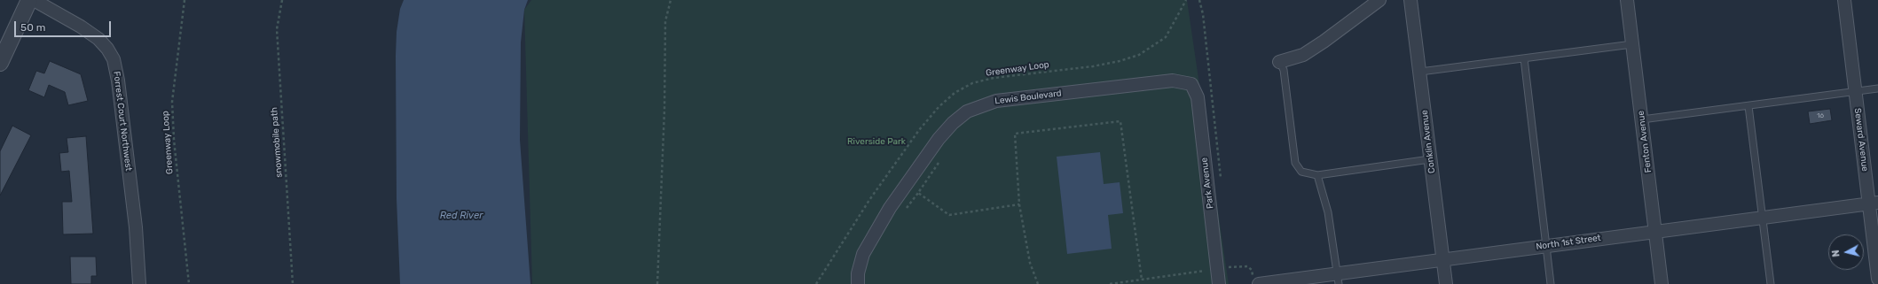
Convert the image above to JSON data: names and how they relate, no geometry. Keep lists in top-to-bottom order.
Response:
{
  "streets": {
    "street": [
      "Lewis Boulevard",
      "Forrest Court Northwest",
      "Seward Avenue",
      "Conklin Avenue",
      "Fenton Avenue",
      "Park Avenue",
      "North 1st Street"
    ],
    "path": ["Greenway Loop", "snowmobile path"]
  },
  "crossings": [
    ["Lewis Boulevard", "Park Avenue"],
    ["Seward Avenue", "North 1st Street"],
    ["Conklin Avenue", "North 1st Street"],
    ["Fenton Avenue", "North 1st Street"]
  ],
  "water": ["Red River"],
  "parks": ["Riverside Park"],
  "house_numbers": ["16"],
  "scale_bar": "50 m",
  "north": "left"
}
